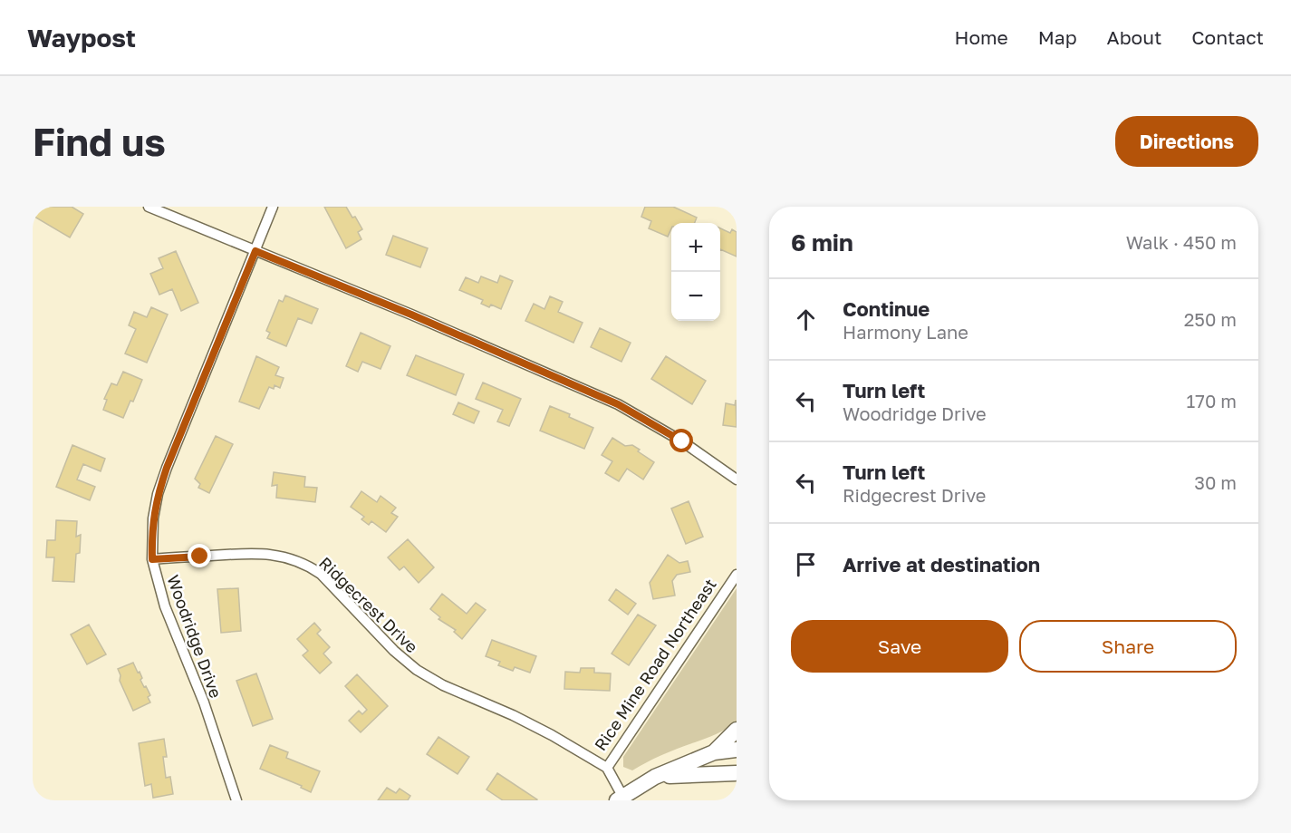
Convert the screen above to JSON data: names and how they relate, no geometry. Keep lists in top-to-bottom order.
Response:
{
  "streets": {
    "street": ["Ridgecrest Drive", "Woodridge Drive", "Rice Mine Road Northeast"]
  },
  "crossings": [
    ["Ridgecrest Drive", "Woodridge Drive"],
    ["Ridgecrest Drive", "Rice Mine Road Northeast"]
  ],
  "page": {
    "header": "Waypost",
    "nav": [
      "Home",
      "Map",
      "About",
      "Contact"
    ],
    "buttons": [
      "Directions",
      ["Save", "Share"]
    ],
    "title": "Find us",
    "heading": ["6 min", "Walk · 450 m"],
    "map_buttons": ["+", "−"],
    "list": [
      ["Continue", "Harmony Lane", "250 m"],
      ["Turn left", "Woodridge Drive", "170 m"],
      ["Turn left", "Ridgecrest Drive", "30 m"],
      "Arrive at destination"
    ]
  }
}
